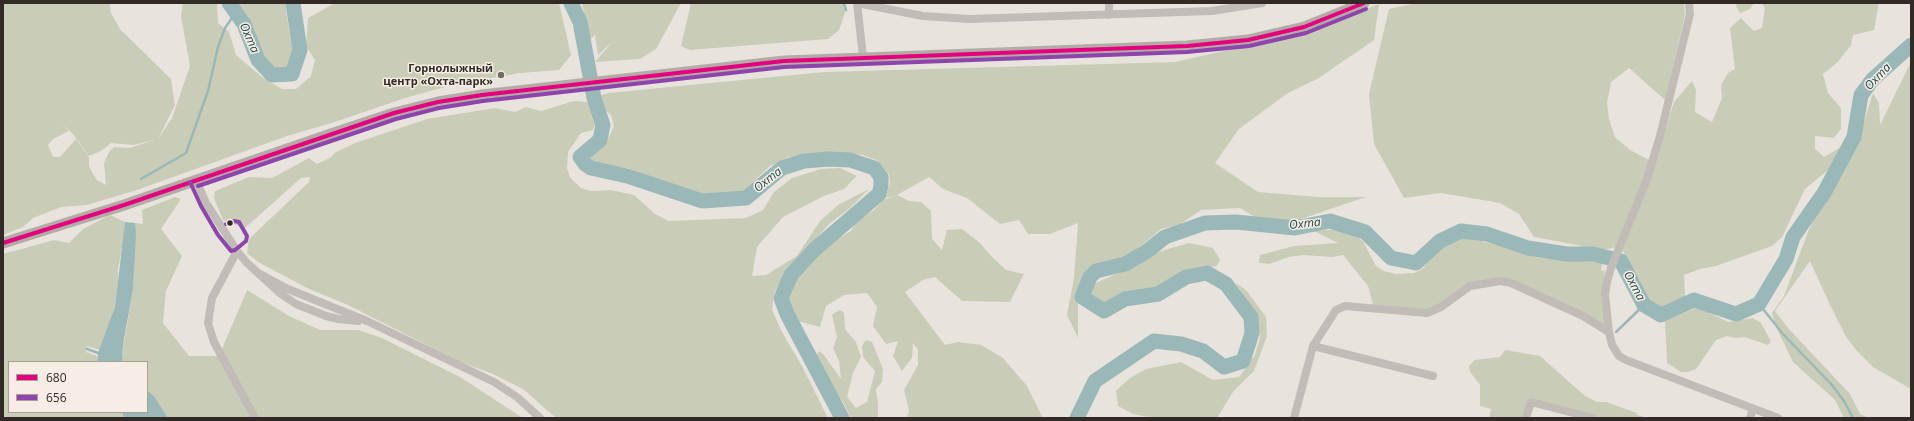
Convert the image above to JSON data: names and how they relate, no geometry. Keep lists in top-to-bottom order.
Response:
{
  "water": ["Охта"],
  "places": ["Горнолыжный центр «Охта-парк»"],
  "lines": ["transit line 680", "transit line 656"],
  "legend": ["680", "656"]
}
